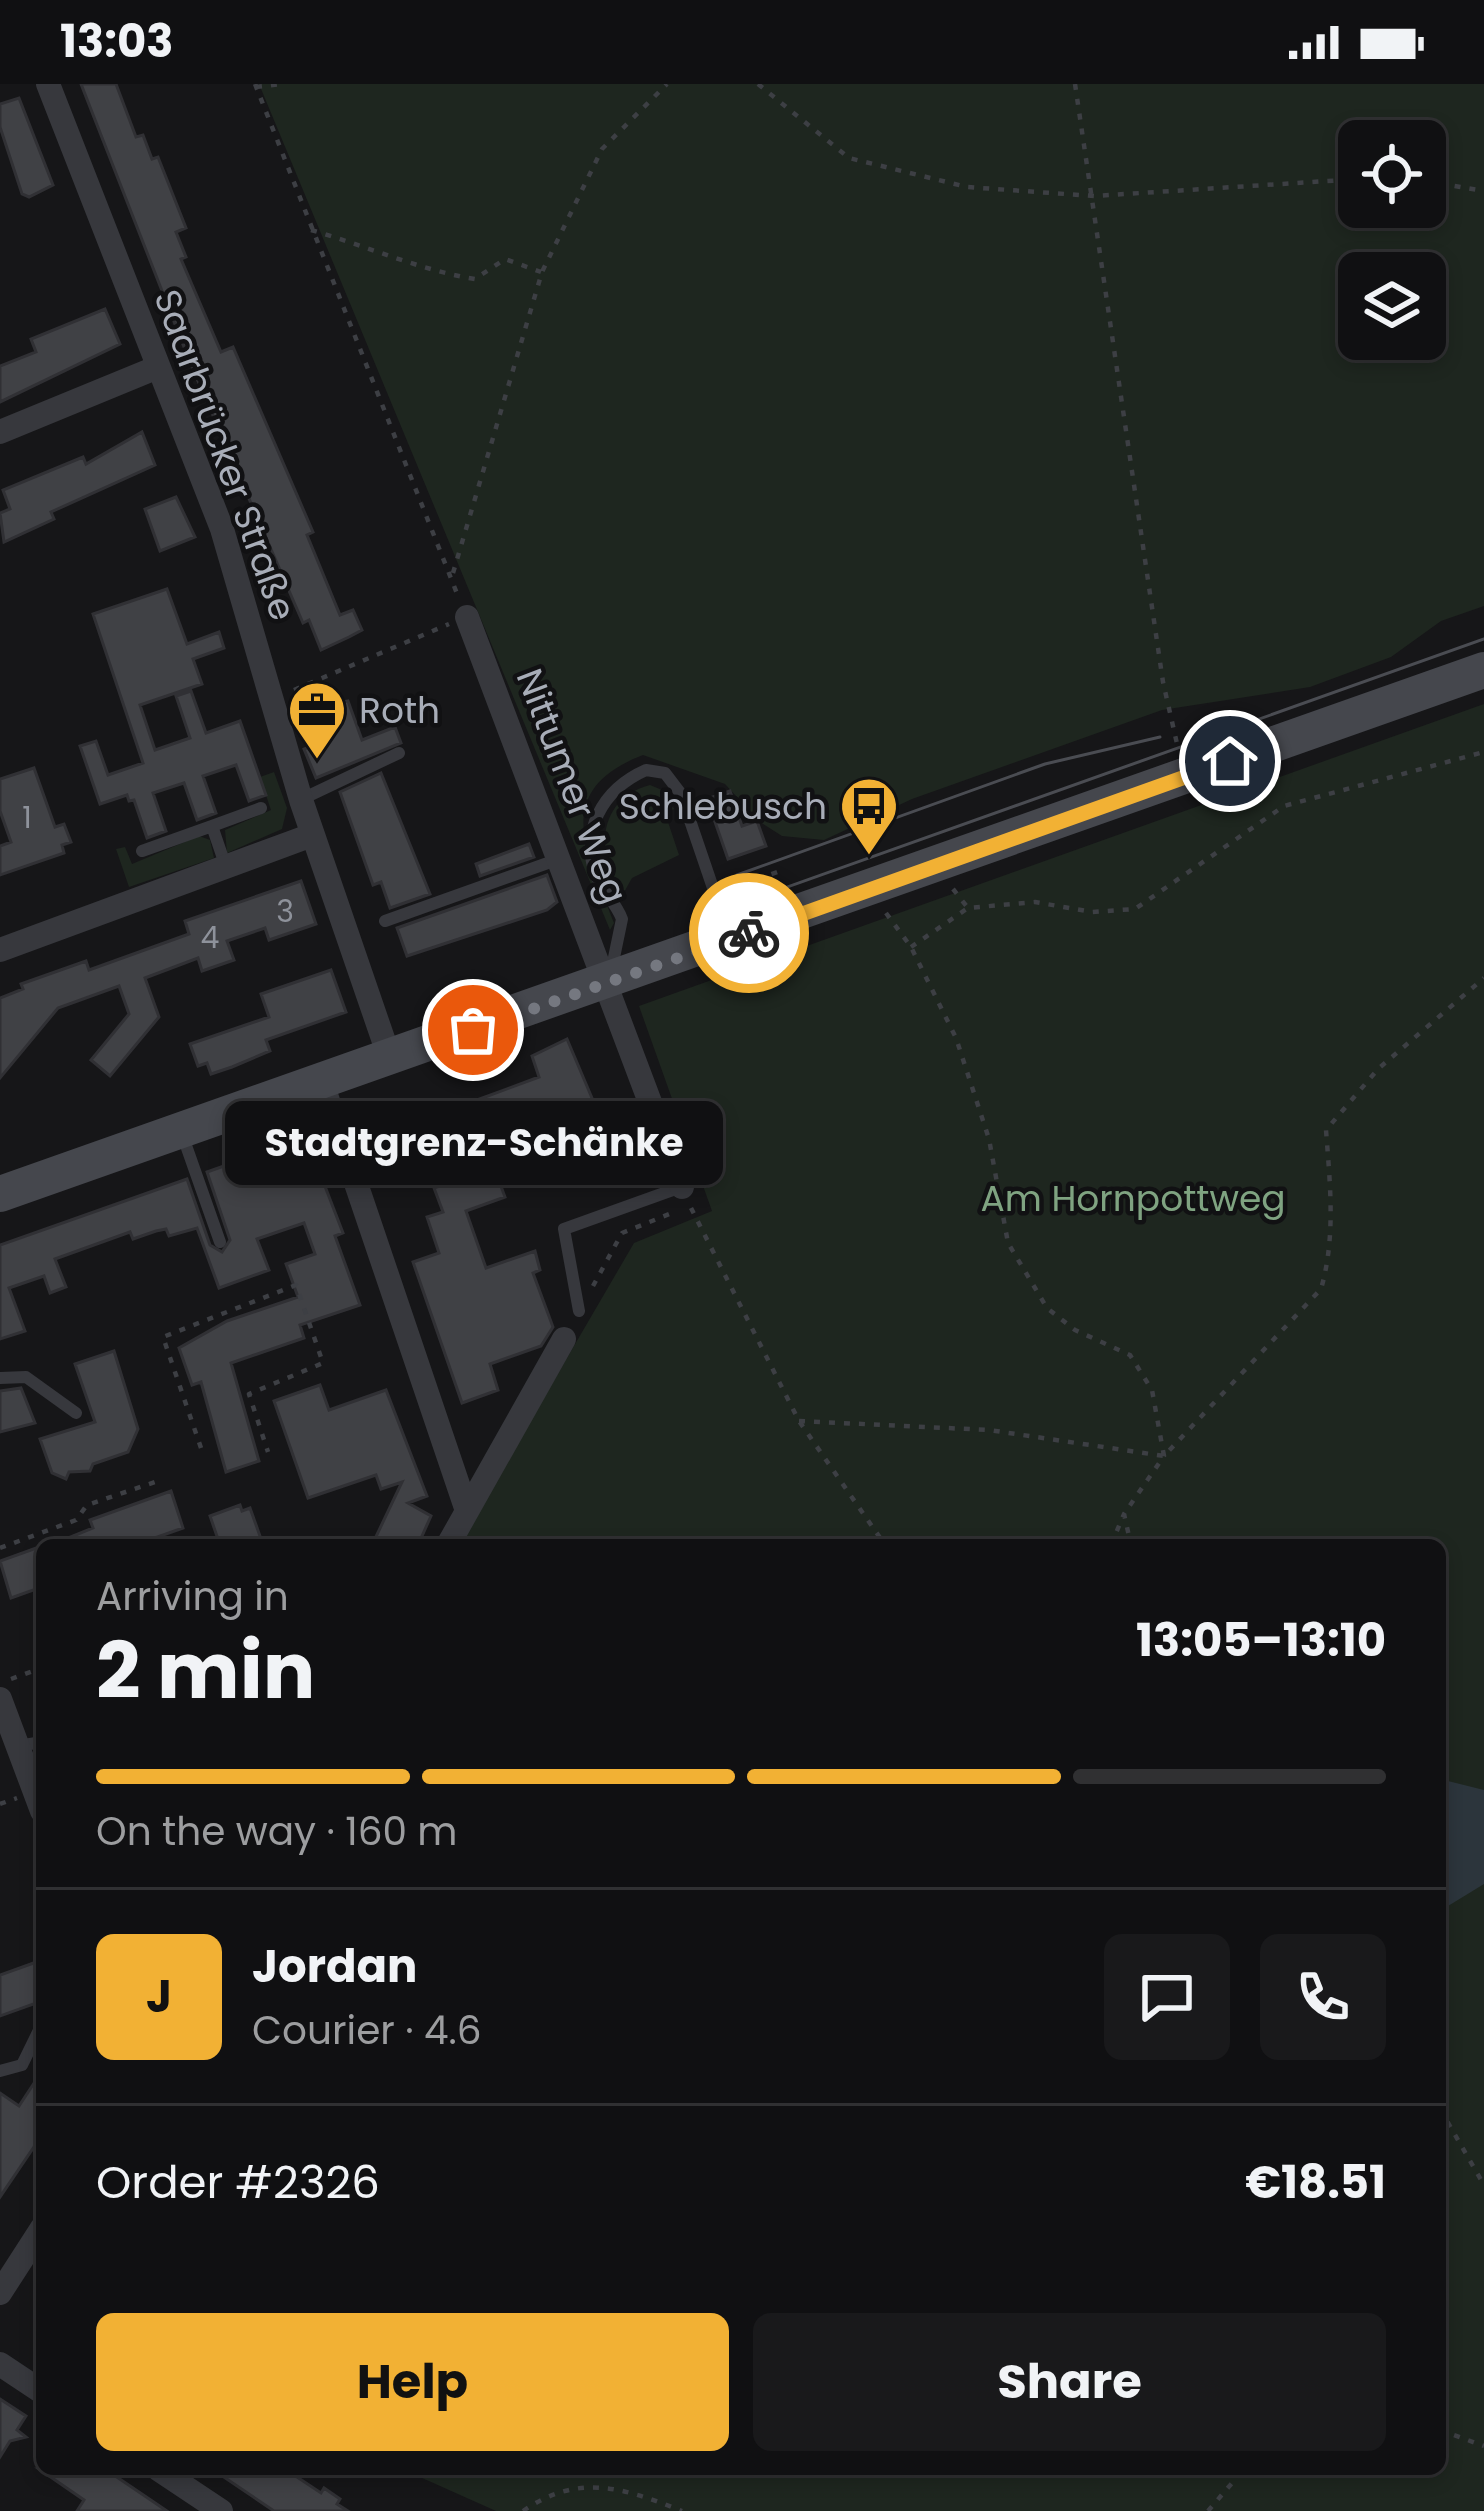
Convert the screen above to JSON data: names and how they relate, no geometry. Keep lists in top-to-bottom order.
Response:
{
  "streets": {
    "street": ["Saarbrücker Straße", "Nittumer Weg"]
  },
  "parks": ["Am Hornpottweg"],
  "places": {
    "office": ["Roth"],
    "bus stop": ["Schlebusch"],
    "other": ["Stadtgrenz-Schänke"]
  },
  "house_numbers": ["1", "3", "4"],
  "page": {
    "status": "13:03",
    "bubble": "Stadtgrenz-Schänke",
    "heading": ["2 min", "Arriving in", "13:05–13:10"],
    "panel": [
      "Jordan",
      "Courier · 4.6",
      "Order #2326",
      "€18.51"
    ],
    "bar": "On the way · 160 m",
    "round": "J",
    "buttons": ["Help", "Share"]
  }
}
